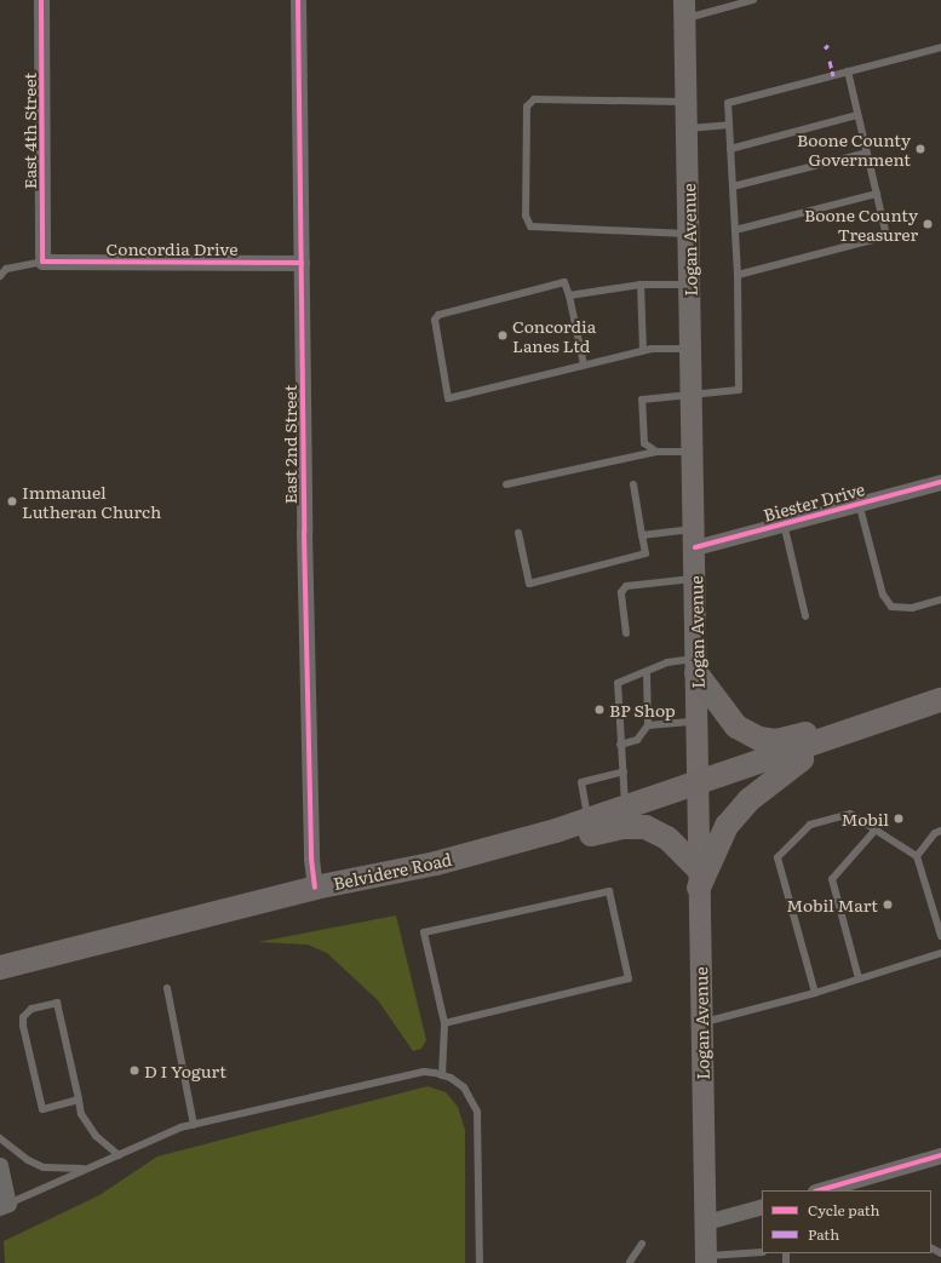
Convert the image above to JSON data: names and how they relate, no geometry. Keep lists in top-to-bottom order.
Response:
{
  "streets": {
    "main road": ["Logan Avenue", "Belvidere Road"],
    "street": [
      "East 4th Street",
      "Concordia Drive",
      "East 2nd Street",
      "Biester Drive"
    ]
  },
  "crossings": [
    ["East 4th Street", "Concordia Drive"],
    ["Logan Avenue", "Biester Drive"],
    ["Logan Avenue", "Belvidere Road"],
    ["Concordia Drive", "East 2nd Street"],
    ["East 2nd Street", "Belvidere Road"]
  ],
  "places": [
    "Boone County Government",
    "Boone County Treasurer",
    "Concordia Lanes Ltd",
    "Immanuel Lutheran Church",
    "BP Shop",
    "Mobil",
    "Mobil Mart",
    "D I Yogurt"
  ],
  "legend": ["Cycle path", "Path"]
}
